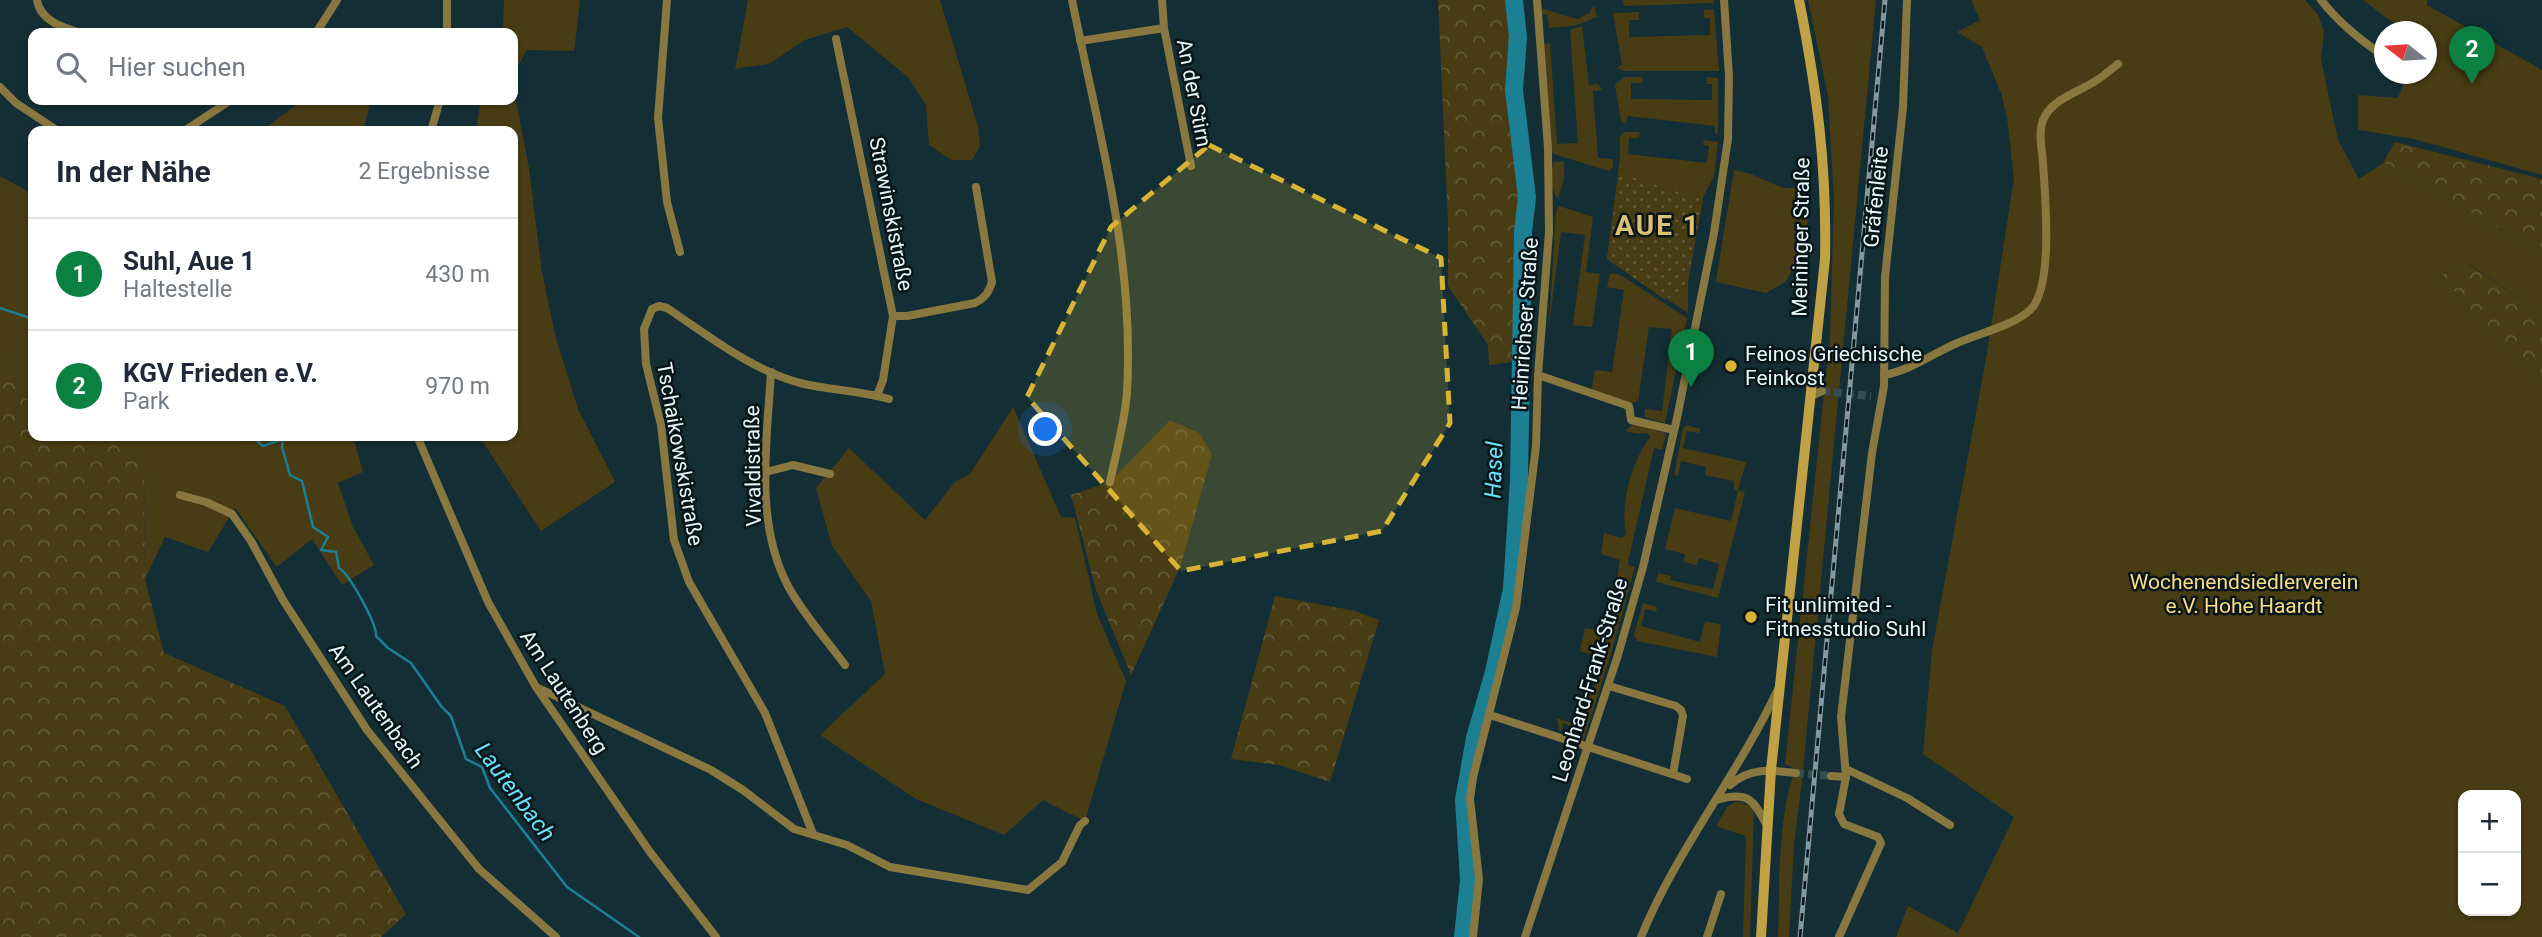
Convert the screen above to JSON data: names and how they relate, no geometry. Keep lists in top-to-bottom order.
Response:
{
  "streets": {
    "main road": ["Meininger Straße"],
    "street": [
      "An der Stirn",
      "Gräfenleite",
      "Strawinskistraße",
      "Heinrichser Straße",
      "Tschaikowskistraße",
      "Vivaldistraße",
      "Leonhard-Frank-Straße",
      "Am Lautenberg",
      "Am Lautenbach"
    ]
  },
  "crossings": [
    ["Strawinskistraße", "Tschaikowskistraße"],
    ["Tschaikowskistraße", "Vivaldistraße"]
  ],
  "districts": ["AUE 1"],
  "water": ["Hasel", "Lautenbach"],
  "parks": ["Wochenendsiedlerverein e.V. Hohe Haardt"],
  "places": ["Feinos Griechische Feinkost", "Fit unlimited - Fitnesstudio Suhl"],
  "north": "left",
  "page": {
    "pins": ["2", "1"],
    "search": "Hier suchen",
    "heading": ["In der Nähe", "2 Ergebnisse"],
    "list": [
      {
        "mark": "1",
        "name": "Suhl, Aue 1",
        "note": "Haltestelle",
        "value": "430 m"
      },
      {
        "mark": "2",
        "name": "KGV Frieden e.V.",
        "note": "Park",
        "value": "970 m"
      }
    ],
    "map_buttons": ["+", "−"]
  }
}
